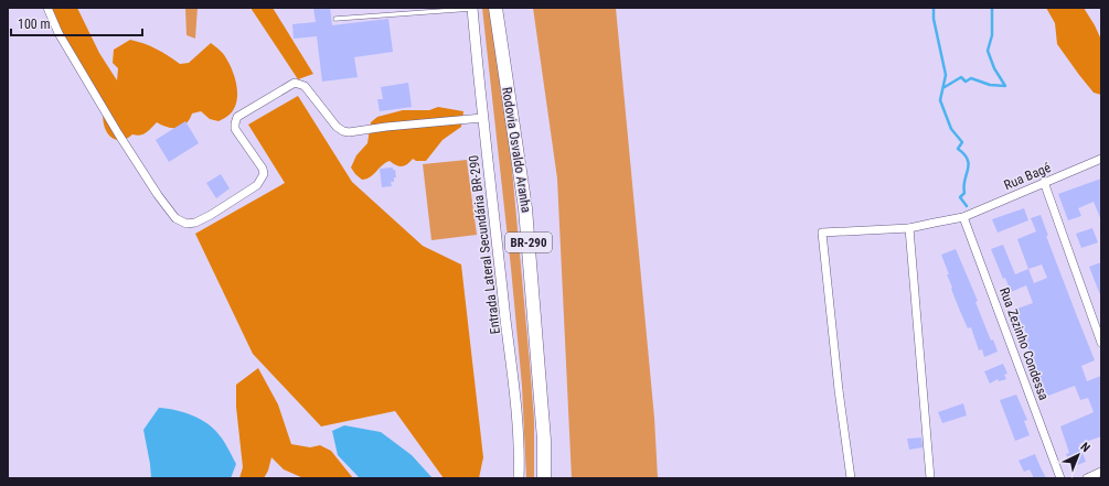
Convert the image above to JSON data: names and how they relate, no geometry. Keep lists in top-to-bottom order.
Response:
{
  "streets": {
    "highway": ["Rodovia Osvaldo Aranha", "BR-290"],
    "main road": ["Entrada Lateral Secundária BR-290"],
    "street": ["Rua Bagé", "Rua Zezinho Condessa"]
  },
  "crossings": [
    ["Rua Bagé", "Rua Zezinho Condessa"]
  ],
  "scale_bar": "100 m",
  "north": "top right"
}
